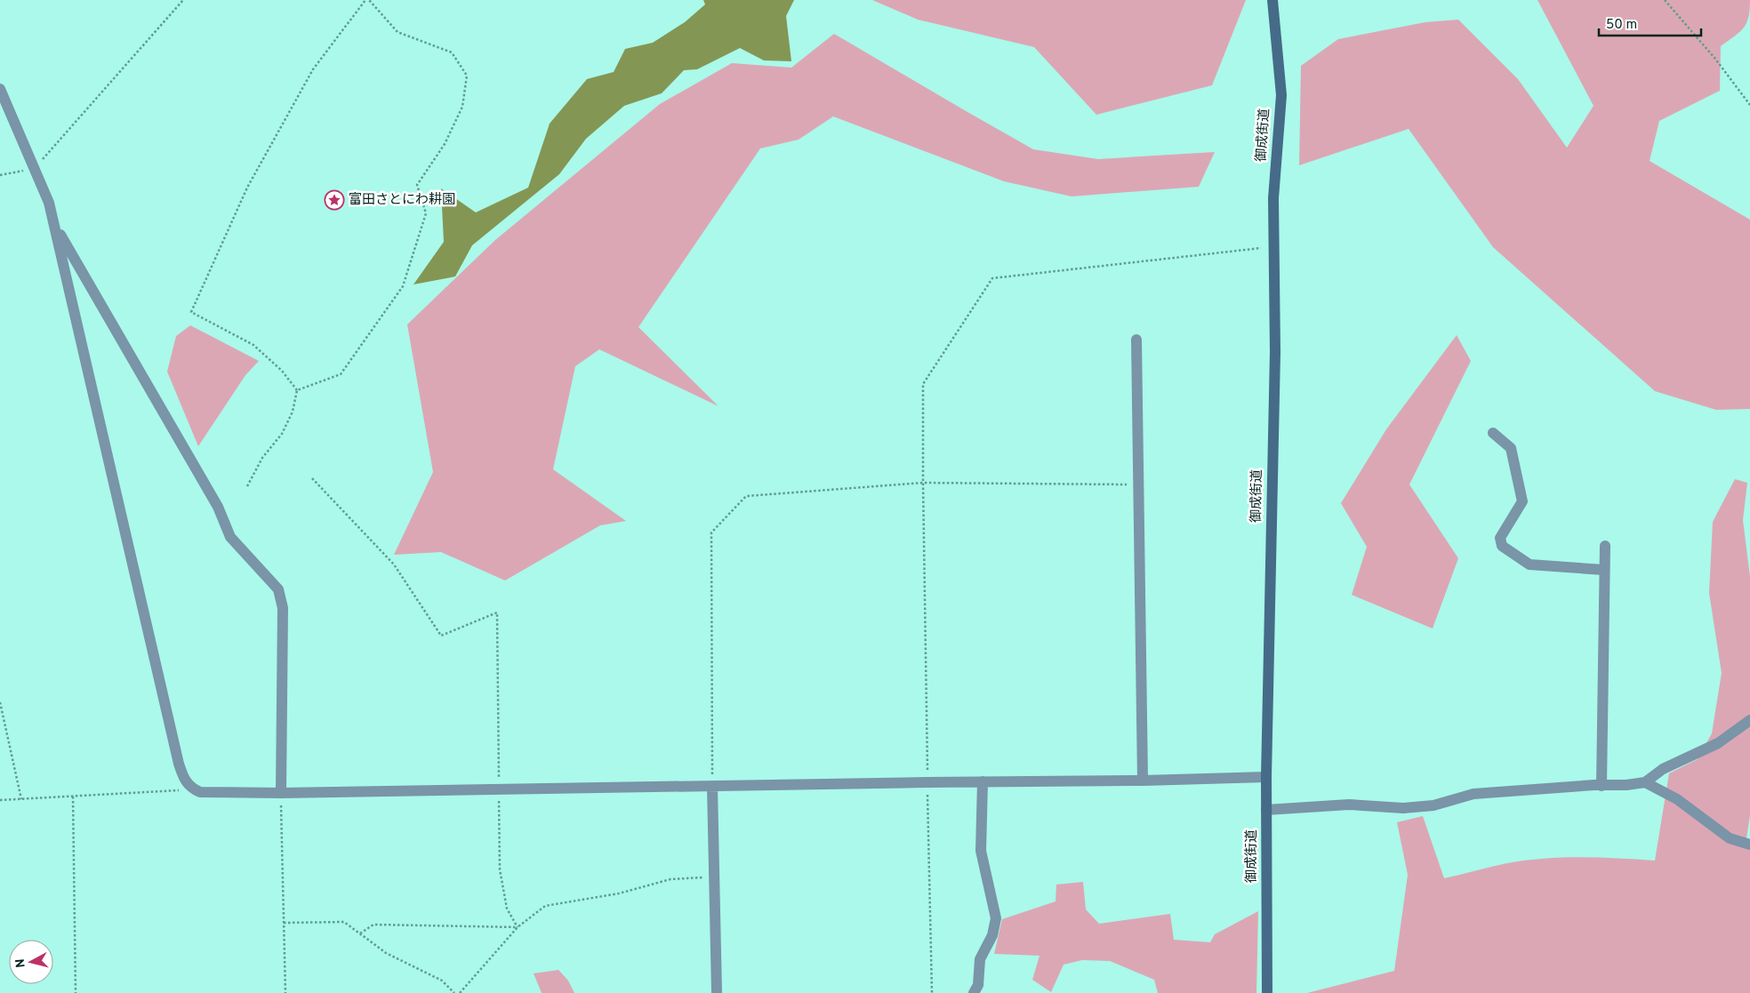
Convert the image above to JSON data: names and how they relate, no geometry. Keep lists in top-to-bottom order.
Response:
{
  "streets": {
    "street": ["御成街道"]
  },
  "places": {
    "place": ["富田さとにわ耕園"]
  },
  "scale_bar": "50 m",
  "north": "left"
}
